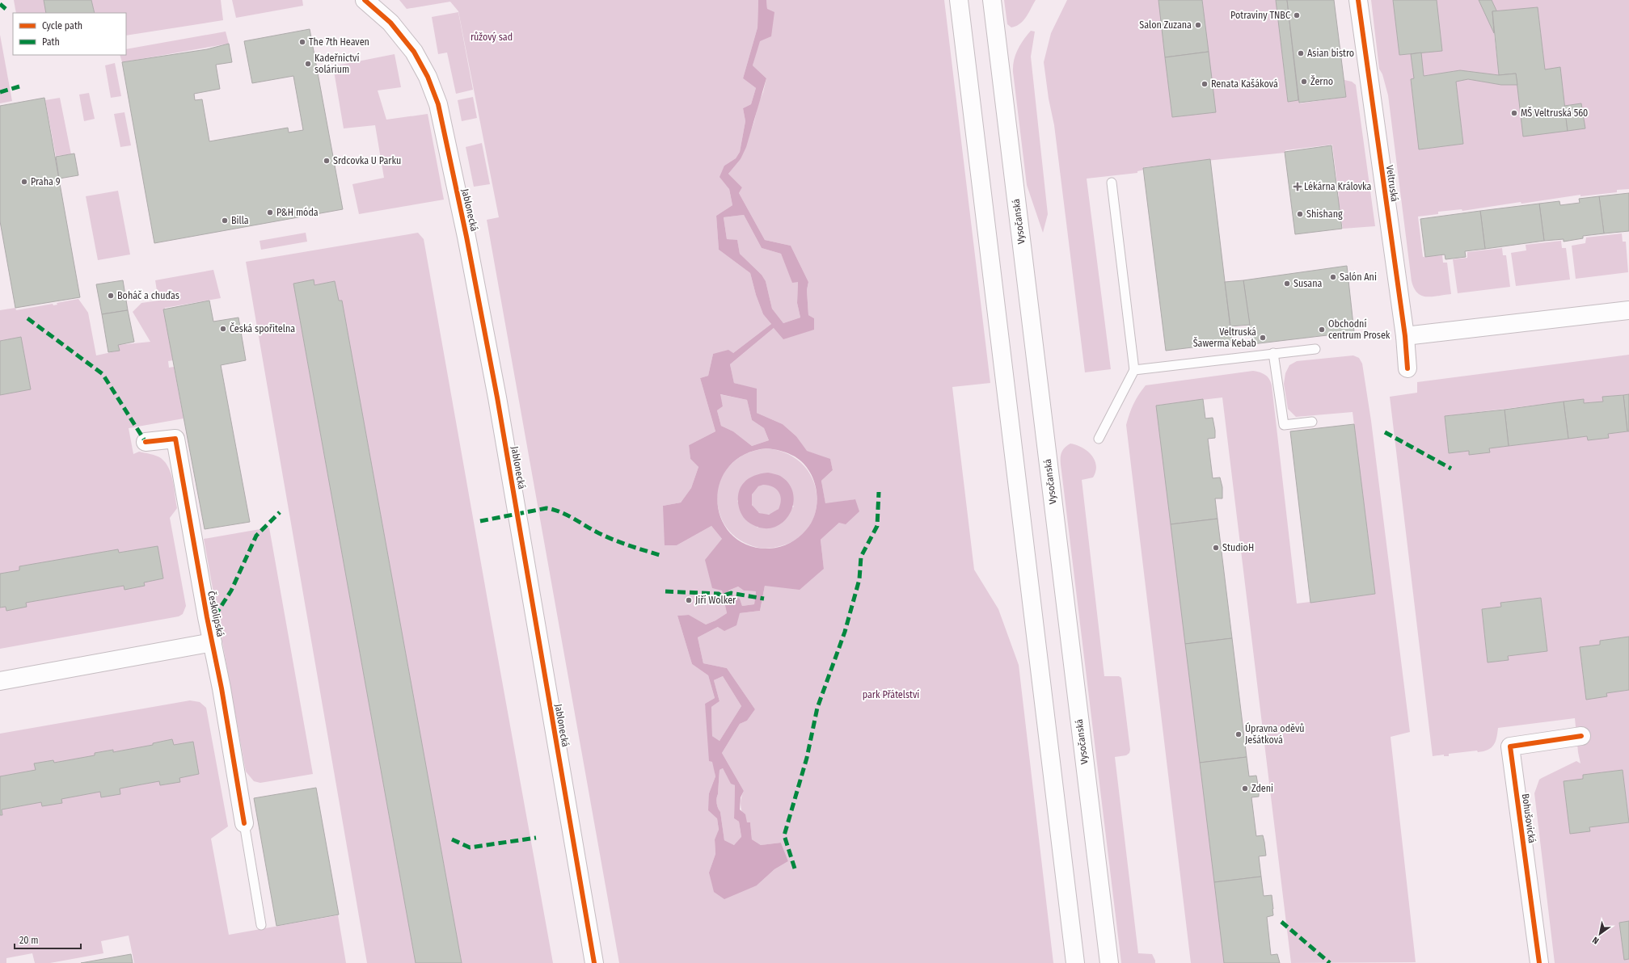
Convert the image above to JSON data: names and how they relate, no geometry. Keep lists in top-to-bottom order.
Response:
{
  "streets": {
    "street": [
      "Veltruská",
      "Jablonecká",
      "Vysočanská",
      "Českolipská",
      "Bohušovická"
    ]
  },
  "parks": ["růžový sad", "park Přátelství"],
  "places": {
    "other": [
      "Potraviny TNBC",
      "Salon Zuzana",
      "The 7th Heaven",
      "Asian bistro",
      "Kadeřnictví solárium",
      "Žerno",
      "Renata Kašáková",
      "MŠ Veltruská 560",
      "Srdcovka U Parku",
      "Praha 9",
      "P&H móda",
      "Shishang",
      "Billa",
      "Salón Ani",
      "Susana",
      "Boháč a chuďas",
      "Česká spořitelna",
      "Obchodní centrum Prosek",
      "Veltruská Šawerma Kebab",
      "StudioH",
      "Jiří Wolker",
      "Úpravna oděvů Ješátková",
      "Zdeni"
    ],
    "health": ["Lékárna Královka"]
  },
  "legend": ["Cycle path", "Path"],
  "scale_bar": "20 m",
  "north": "bottom left"
}
